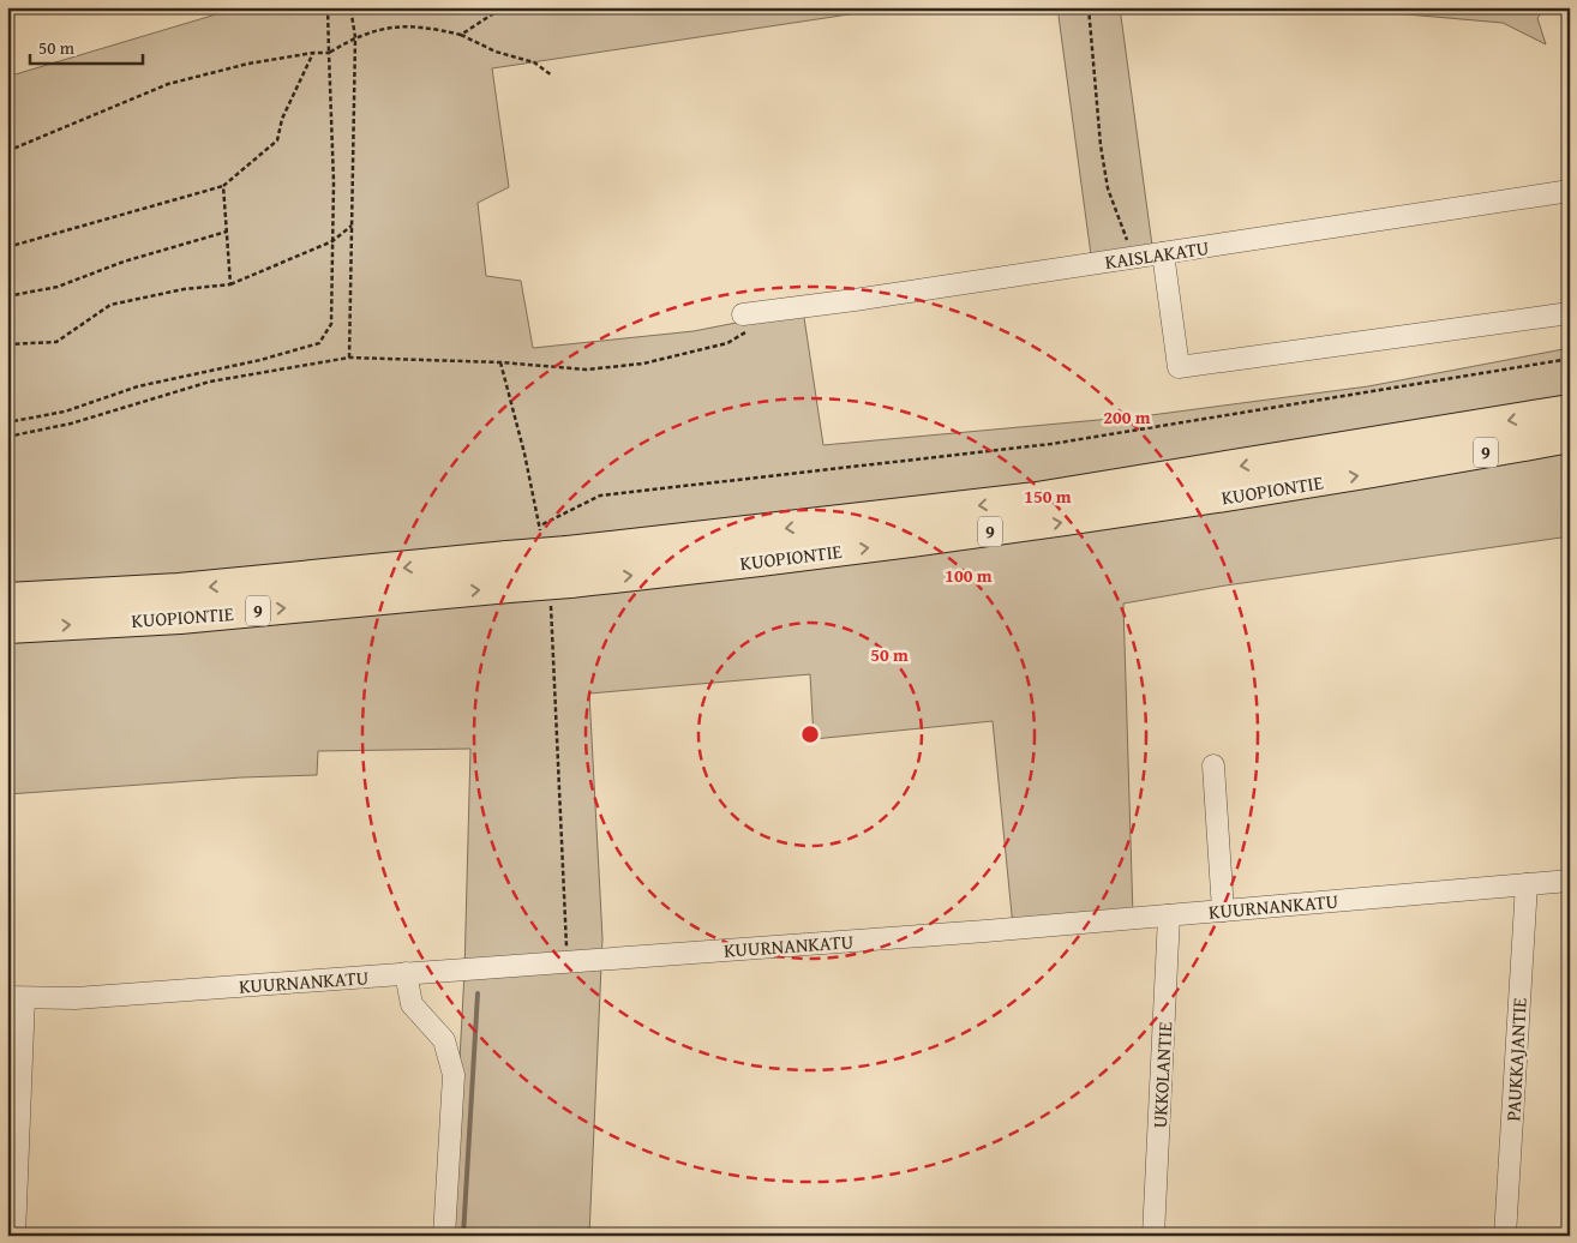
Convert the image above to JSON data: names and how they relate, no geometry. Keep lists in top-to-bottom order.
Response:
{
  "streets": {
    "highway": ["9", "KUOPIONTIE"],
    "street": [
      "KAISLAKATU",
      "KUURNANKATU",
      "PAUKKAJANTIE",
      "UKKOLANTIE"
    ]
  },
  "crossings": [
    ["KUURNANKATU", "PAUKKAJANTIE"],
    ["KUURNANKATU", "UKKOLANTIE"]
  ],
  "scale_bar": "50 m",
  "rings": [
    "200 m",
    "150 m",
    "100 m",
    "50 m"
  ]
}
